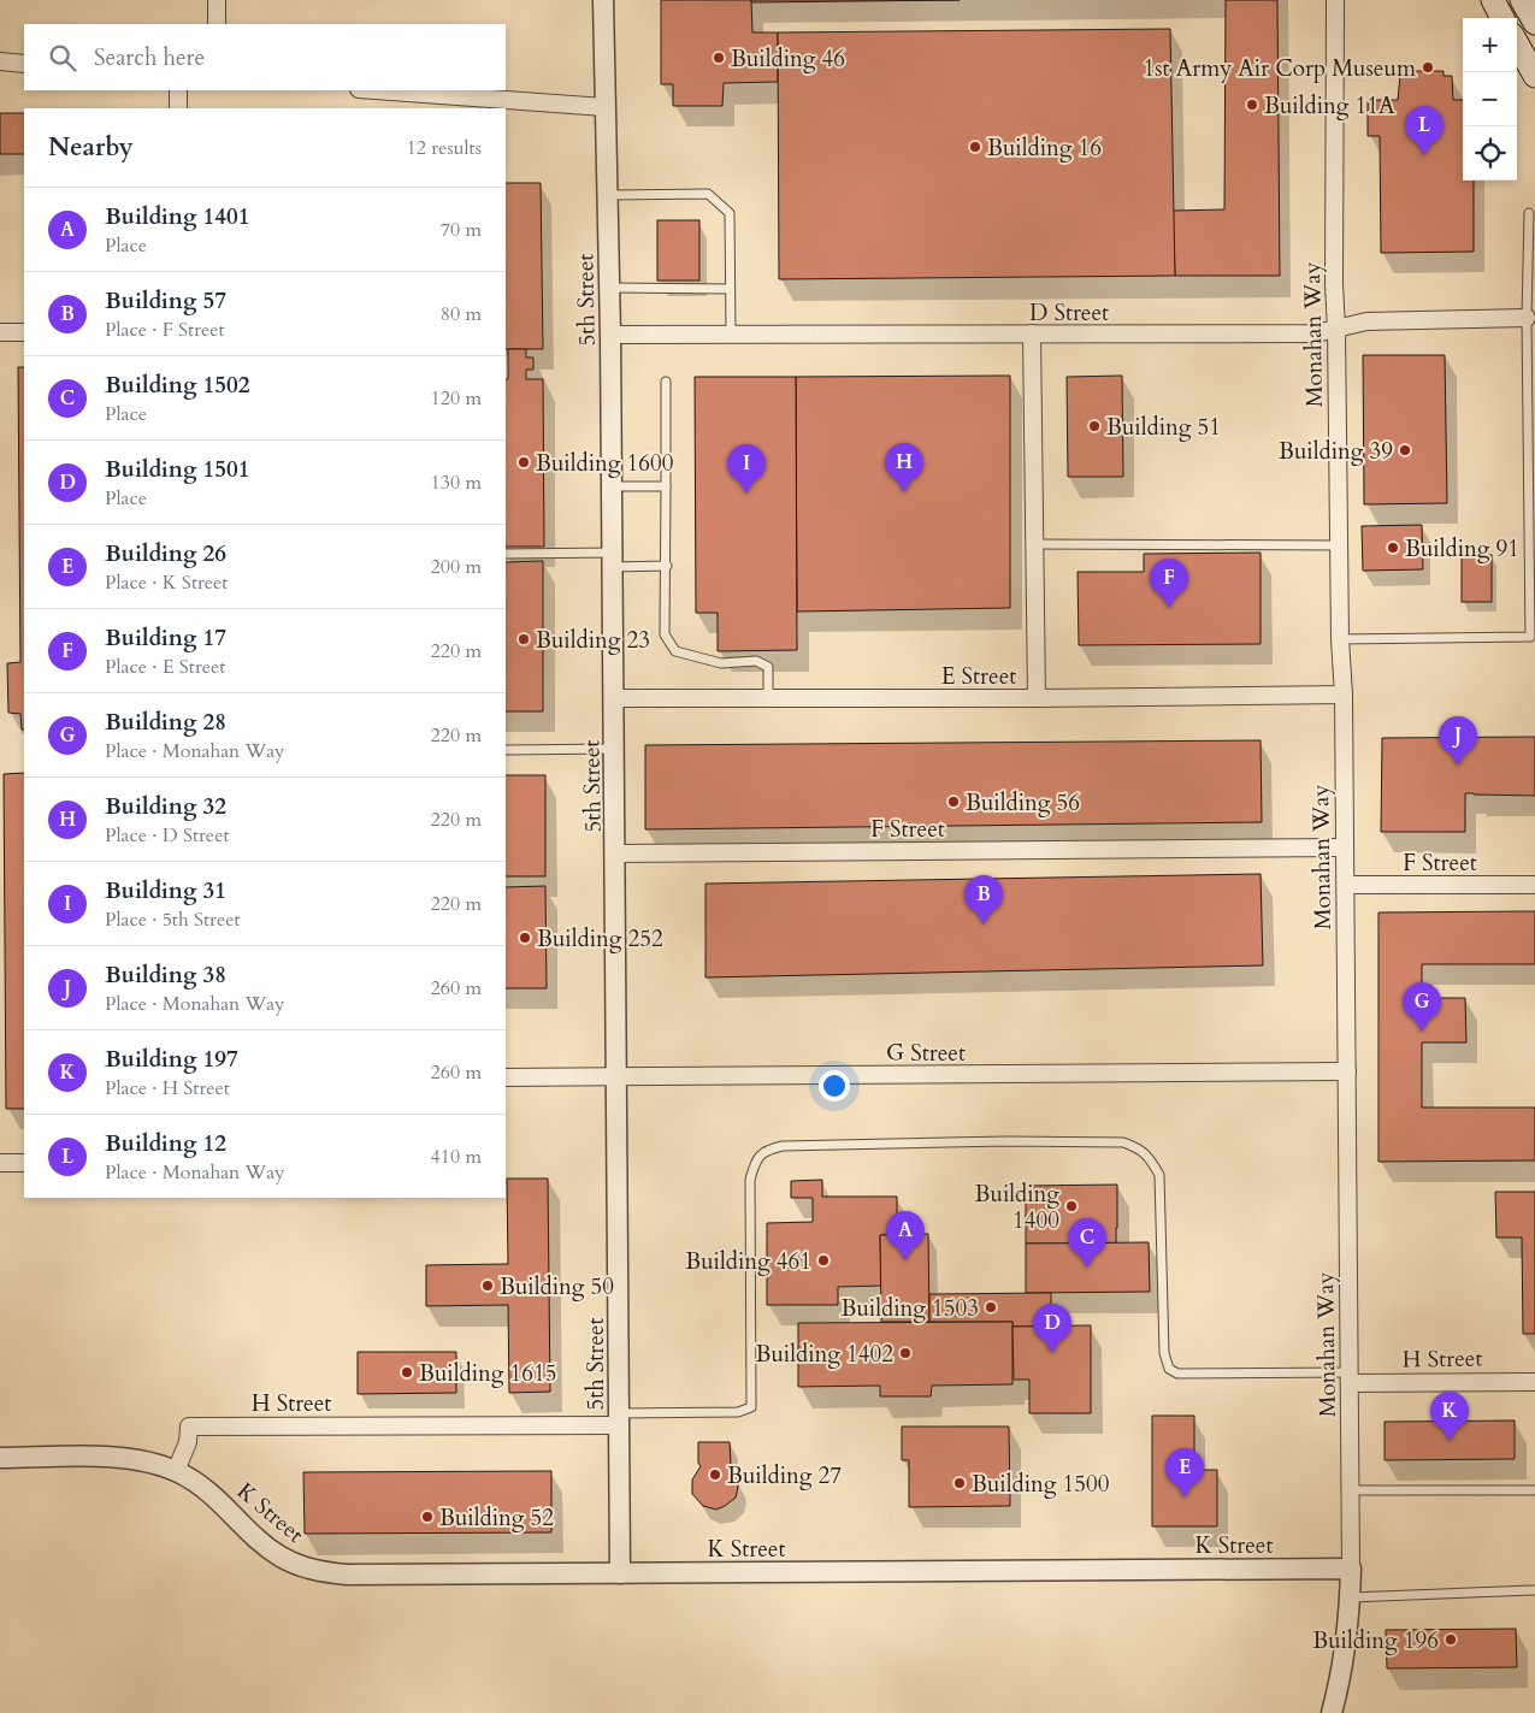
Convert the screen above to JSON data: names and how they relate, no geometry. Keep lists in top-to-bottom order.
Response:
{
  "streets": {
    "street": [
      "5th Street",
      "D Street",
      "Monahan Way",
      "E Street",
      "F Street",
      "G Street",
      "H Street",
      "K Street"
    ]
  },
  "crossings": [
    ["5th Street", "D Street"],
    ["5th Street", "E Street"],
    ["5th Street", "F Street"],
    ["5th Street", "G Street"],
    ["5th Street", "H Street"],
    ["5th Street", "K Street"],
    ["D Street", "Monahan Way"],
    ["Monahan Way", "E Street"],
    ["Monahan Way", "F Street"],
    ["Monahan Way", "G Street"],
    ["Monahan Way", "H Street"],
    ["Monahan Way", "K Street"],
    ["H Street", "K Street"]
  ],
  "places": [
    "Building 46",
    "1st Army Air Corp Museum",
    "Building 11A",
    "Building 16",
    "Building 51",
    "Building 39",
    "Building 1600",
    "Building 91",
    "Building 23",
    "Building 56",
    "Building 252",
    "Building 1400",
    "Building 461",
    "Building 50",
    "Building 1503",
    "Building 1402",
    "Building 1615",
    "Building 27",
    "Building 1500",
    "Building 52",
    "Building 196"
  ],
  "page": {
    "map_buttons": ["+", "−"],
    "search": "Search here",
    "pins": [
      "L",
      "H",
      "I",
      "F",
      "J",
      "B",
      "G",
      "A",
      "C",
      "D",
      "K",
      "E"
    ],
    "heading": ["Nearby", "12 results"],
    "list": [
      {
        "mark": "A",
        "name": "Building 1401",
        "note": "Place",
        "value": "70 m"
      },
      {
        "mark": "B",
        "name": "Building 57",
        "note": "Place · F Street",
        "value": "80 m"
      },
      {
        "mark": "C",
        "name": "Building 1502",
        "note": "Place",
        "value": "120 m"
      },
      {
        "mark": "D",
        "name": "Building 1501",
        "note": "Place",
        "value": "130 m"
      },
      {
        "mark": "E",
        "name": "Building 26",
        "note": "Place · K Street",
        "value": "200 m"
      },
      {
        "mark": "F",
        "name": "Building 17",
        "note": "Place · E Street",
        "value": "220 m"
      },
      {
        "mark": "G",
        "name": "Building 28",
        "note": "Place · Monahan Way",
        "value": "220 m"
      },
      {
        "mark": "H",
        "name": "Building 32",
        "note": "Place · D Street",
        "value": "220 m"
      },
      {
        "mark": "I",
        "name": "Building 31",
        "note": "Place · 5th Street",
        "value": "220 m"
      },
      {
        "mark": "J",
        "name": "Building 38",
        "note": "Place · Monahan Way",
        "value": "260 m"
      },
      {
        "mark": "K",
        "name": "Building 197",
        "note": "Place · H Street",
        "value": "260 m"
      },
      {
        "mark": "L",
        "name": "Building 12",
        "note": "Place · Monahan Way",
        "value": "410 m"
      }
    ]
  }
}
